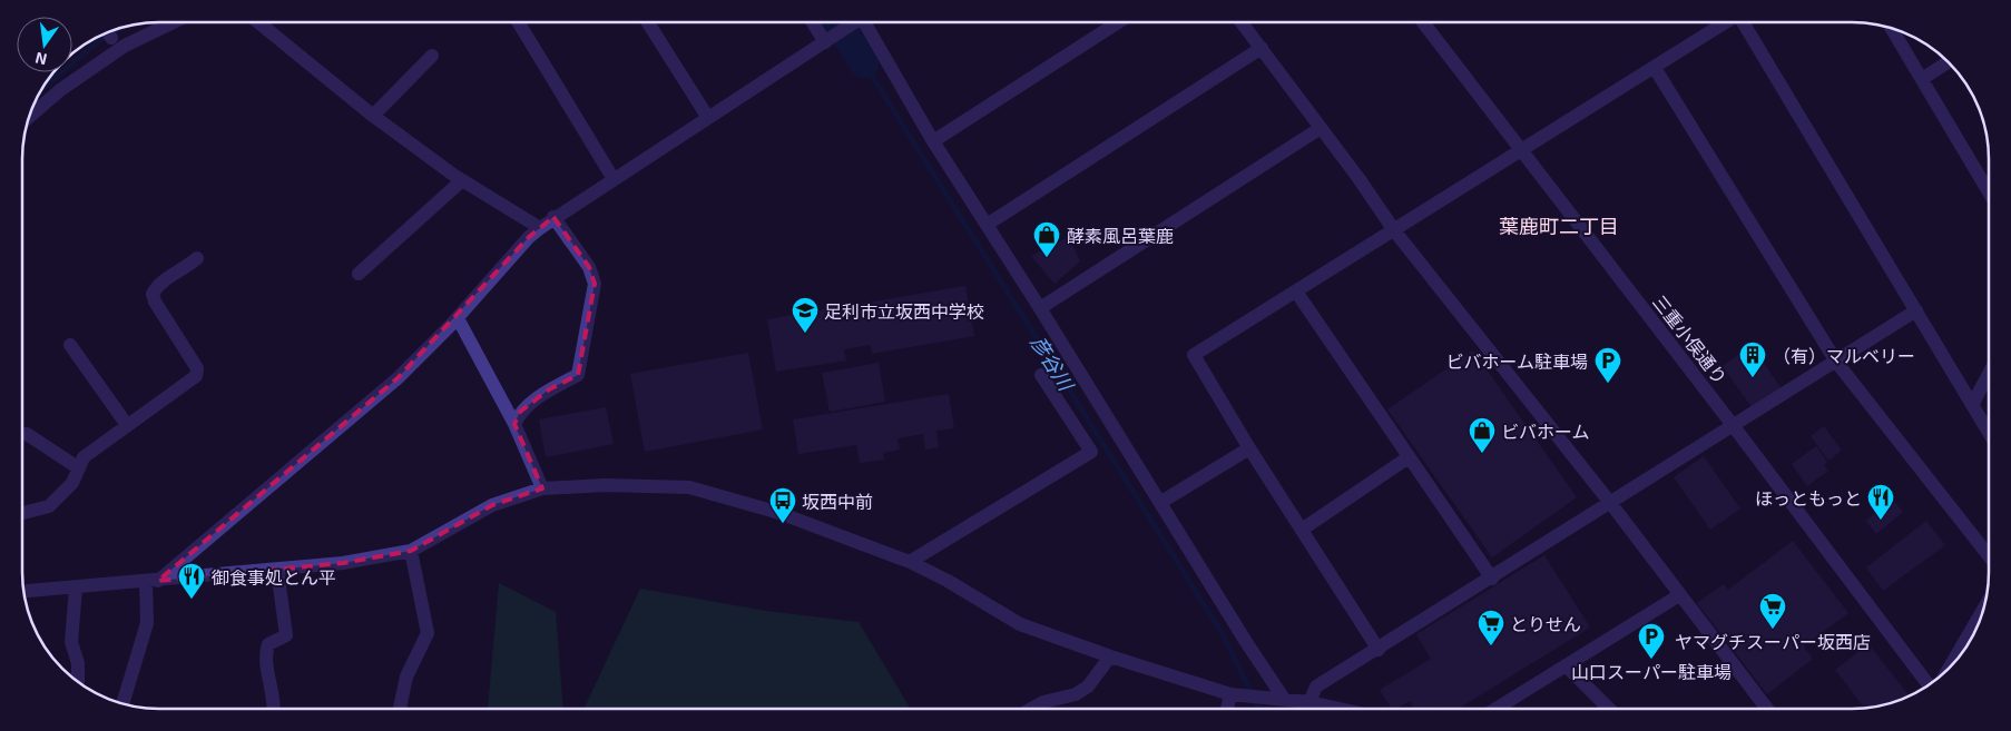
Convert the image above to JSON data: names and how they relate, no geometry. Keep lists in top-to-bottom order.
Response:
{
  "streets": {
    "street": ["三重小俣通り"]
  },
  "districts": ["葉鹿町二丁目"],
  "water": ["彦谷川"],
  "places": {
    "shop": ["酵素風呂葉鹿", "ビバホーム"],
    "school or university": ["足利市立坂西中学校"],
    "building": ["（有）マルベリー"],
    "parking": ["ビバホーム駐車場", "山口スーパー駐車場"],
    "restaurant": ["ほっともっと", "御食事処とん平"],
    "bus stop": ["坂西中前"],
    "supermarket": ["ヤマグチスーパー坂西店", "とりせん"]
  },
  "north": "bottom"
}
